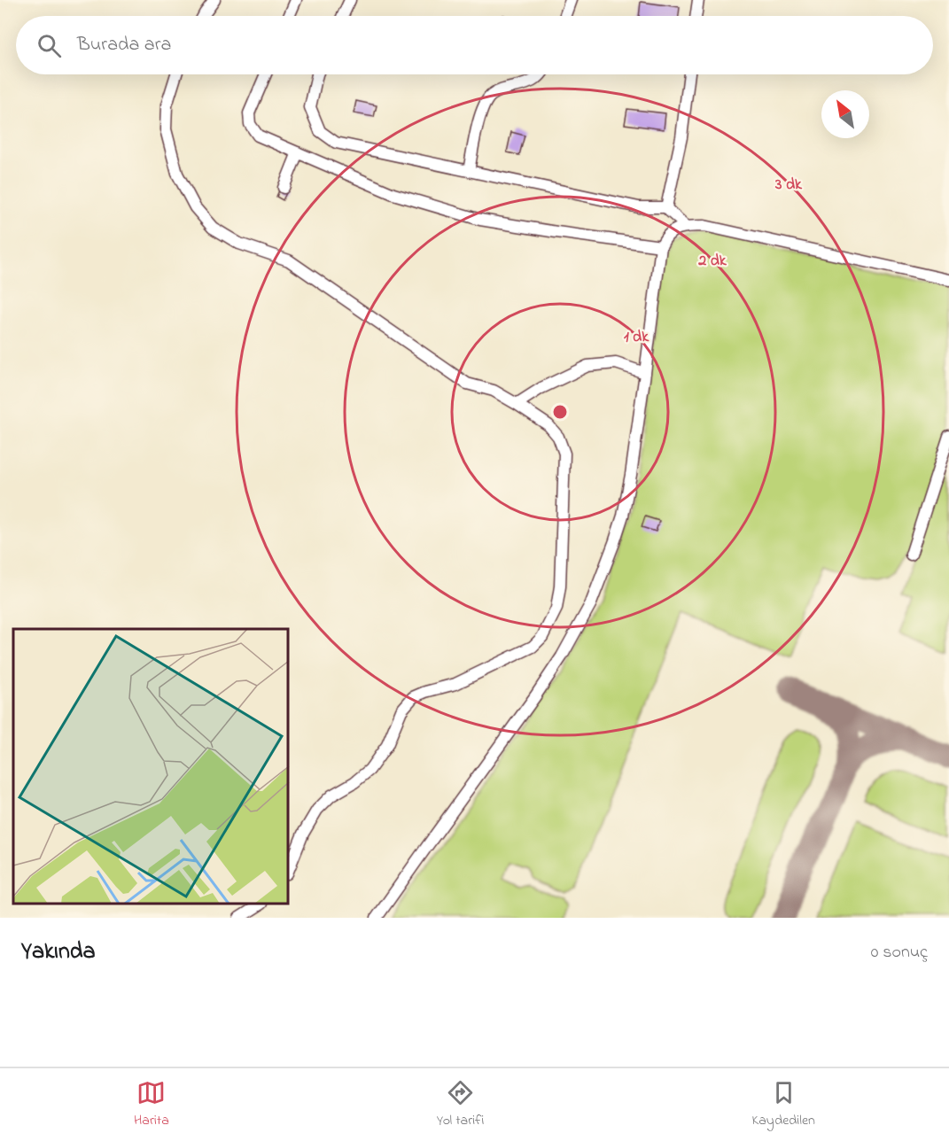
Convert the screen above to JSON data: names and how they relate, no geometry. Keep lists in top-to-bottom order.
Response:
{
  "north": "top left",
  "page": {
    "search": "Burada ara",
    "heading": ["Yakında", "0 sonuç"],
    "nav": ["Harita", "Yol tarifi", "Kaydedilen"]
  },
  "rings": ["3 dk", "2 dk", "1 dk"]
}
